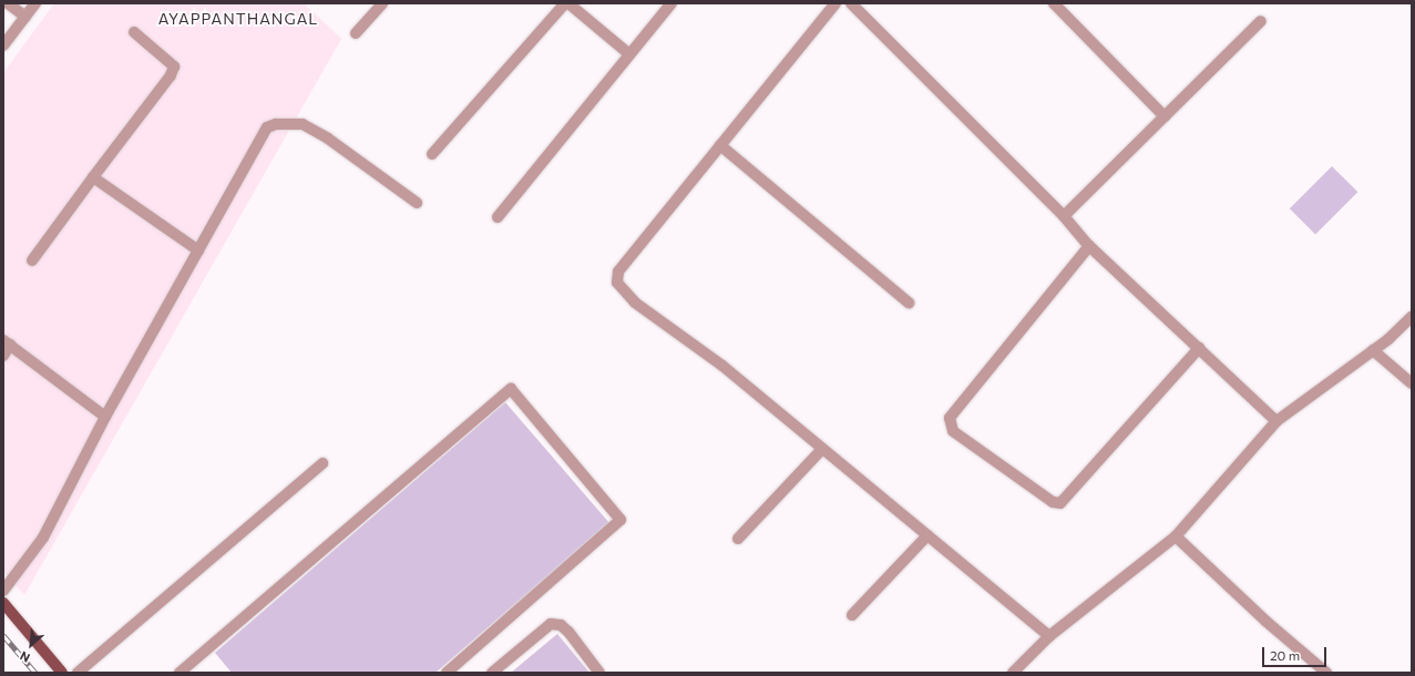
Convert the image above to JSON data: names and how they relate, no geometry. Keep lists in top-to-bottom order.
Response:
{
  "districts": ["AYAPPANTHANGAL"],
  "scale_bar": "20 m",
  "north": "bottom left"
}
